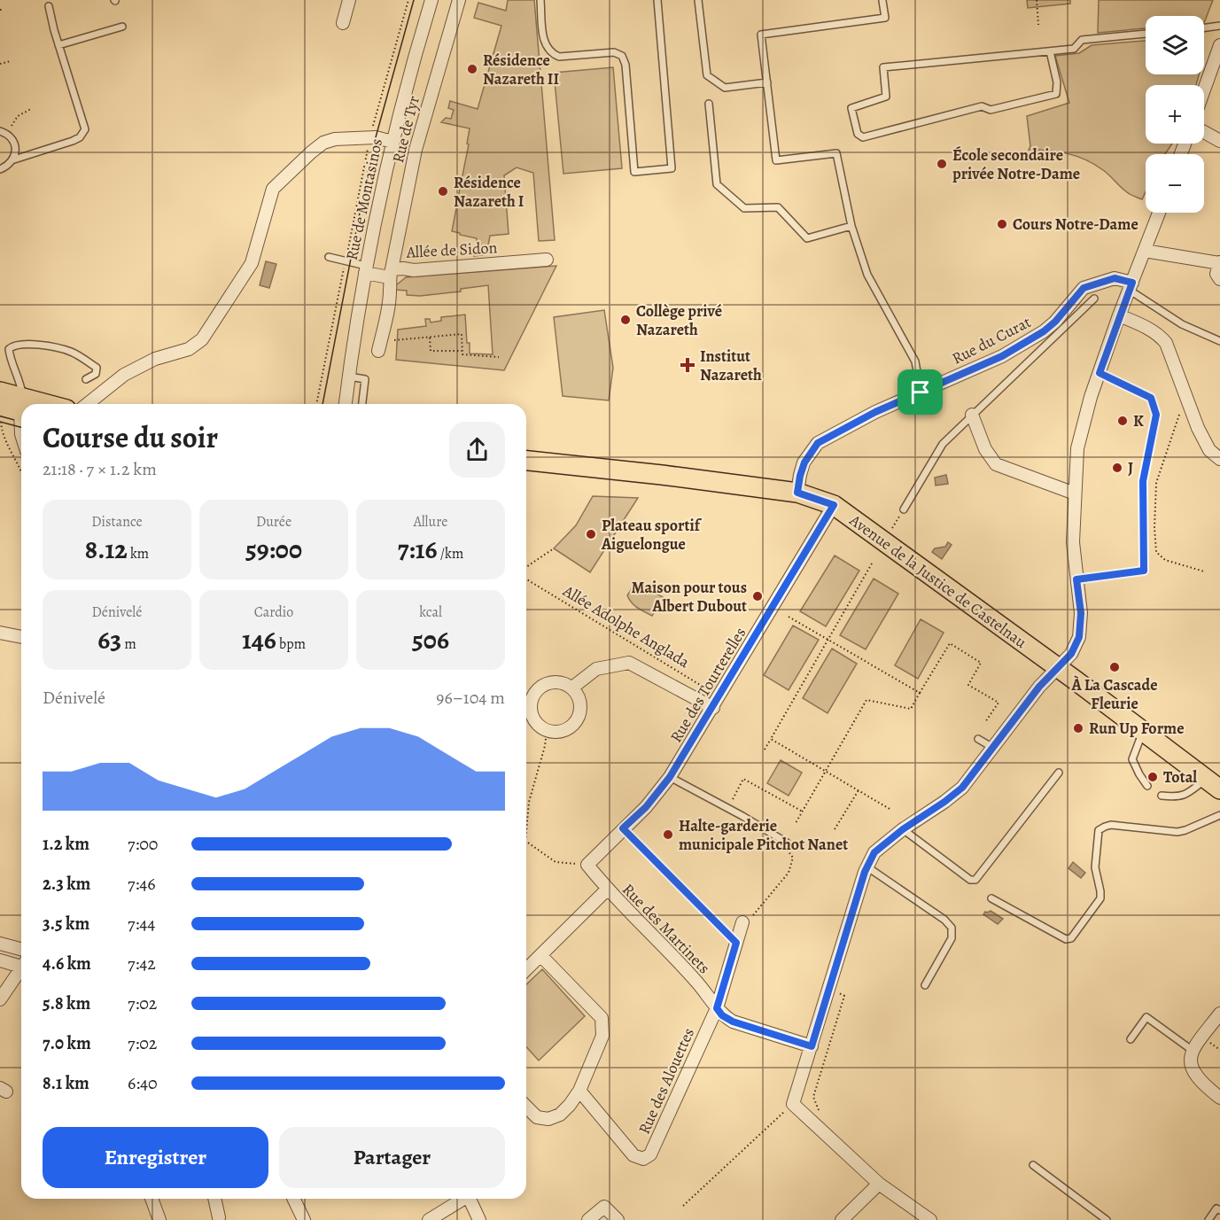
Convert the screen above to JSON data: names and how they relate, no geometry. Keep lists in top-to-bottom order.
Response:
{
  "streets": {
    "main road": ["Avenue de la Justice de Castelnau"],
    "street": [
      "Rue de Tyr",
      "Rue de Montasinos",
      "Allée de Sidon",
      "Rue du Curat",
      "Rue des Tourterelles",
      "Rue des Martinets",
      "Rue des Alouettes"
    ],
    "path": ["Allée Adolphe Anglada"]
  },
  "crossings": [
    ["Rue de Tyr", "Allée de Sidon"],
    ["Rue de Montasinos", "Allée de Sidon"],
    ["Rue du Curat", "Avenue de la Justice de Castelnau"],
    ["Avenue de la Justice de Castelnau", "Rue des Tourterelles"],
    ["Allée Adolphe Anglada", "Rue des Tourterelles"],
    ["Rue des Tourterelles", "Rue des Martinets"],
    ["Rue des Martinets", "Rue des Alouettes"]
  ],
  "places": {
    "other": [
      "Résidence Nazareth II",
      "École secondaire privée Notre-Dame",
      "Résidence Nazareth I",
      "Cours Notre-Dame",
      "Collège privé Nazareth",
      "K",
      "J",
      "Plateau sportif Aiguelongue",
      "Maison pour tous Albert Dubout",
      "À La Cascade Fleurie",
      "Run Up Forme",
      "Total",
      "Halte-garderie municipale Pitchot Nanet"
    ],
    "health": ["Institut Nazareth"]
  },
  "page": {
    "map_buttons": ["+", "−"],
    "heading": ["Course du soir", "21:18 · 7 × 1.2 km"],
    "stats": [
      ["Distance", "8.12 km"],
      ["Durée", "59:00"],
      ["Allure", "7:16 /km"],
      ["Dénivelé", "63 m"],
      ["Cardio", "146 bpm"],
      ["kcal", "506"]
    ],
    "chart": ["Dénivelé", "96–104 m"],
    "list": [
      {
        "name": "1.2 km",
        "note": "7:00"
      },
      {
        "name": "2.3 km",
        "note": "7:46"
      },
      {
        "name": "3.5 km",
        "note": "7:44"
      },
      {
        "name": "4.6 km",
        "note": "7:42"
      },
      {
        "name": "5.8 km",
        "note": "7:02"
      },
      {
        "name": "7.0 km",
        "note": "7:02"
      },
      {
        "name": "8.1 km",
        "note": "6:40"
      }
    ],
    "buttons": ["Enregistrer", "Partager"]
  }
}
